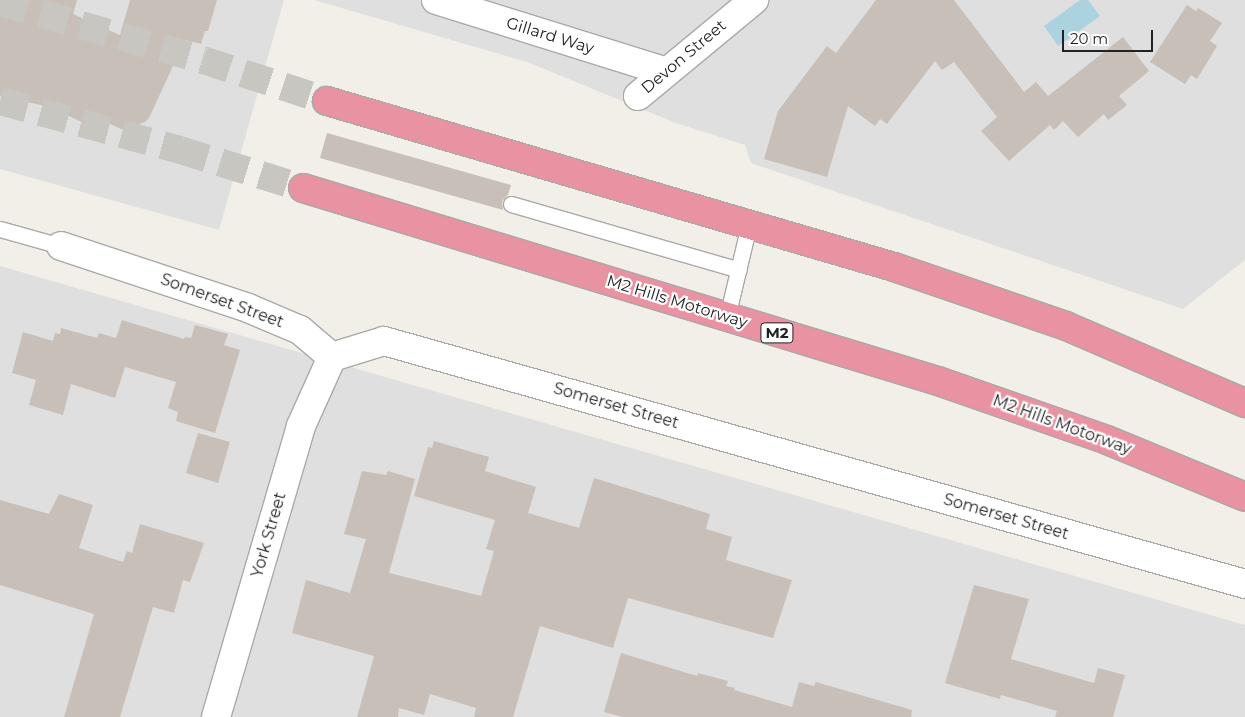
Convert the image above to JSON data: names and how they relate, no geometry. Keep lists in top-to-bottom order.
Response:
{
  "streets": {
    "highway": ["M2 Hills Motorway", "M2"],
    "street": [
      "Gillard Way",
      "Devon Street",
      "Somerset Street",
      "York Street"
    ]
  },
  "crossings": [
    ["Gillard Way", "Devon Street"],
    ["Somerset Street", "York Street"]
  ],
  "scale_bar": "20 m"
}
